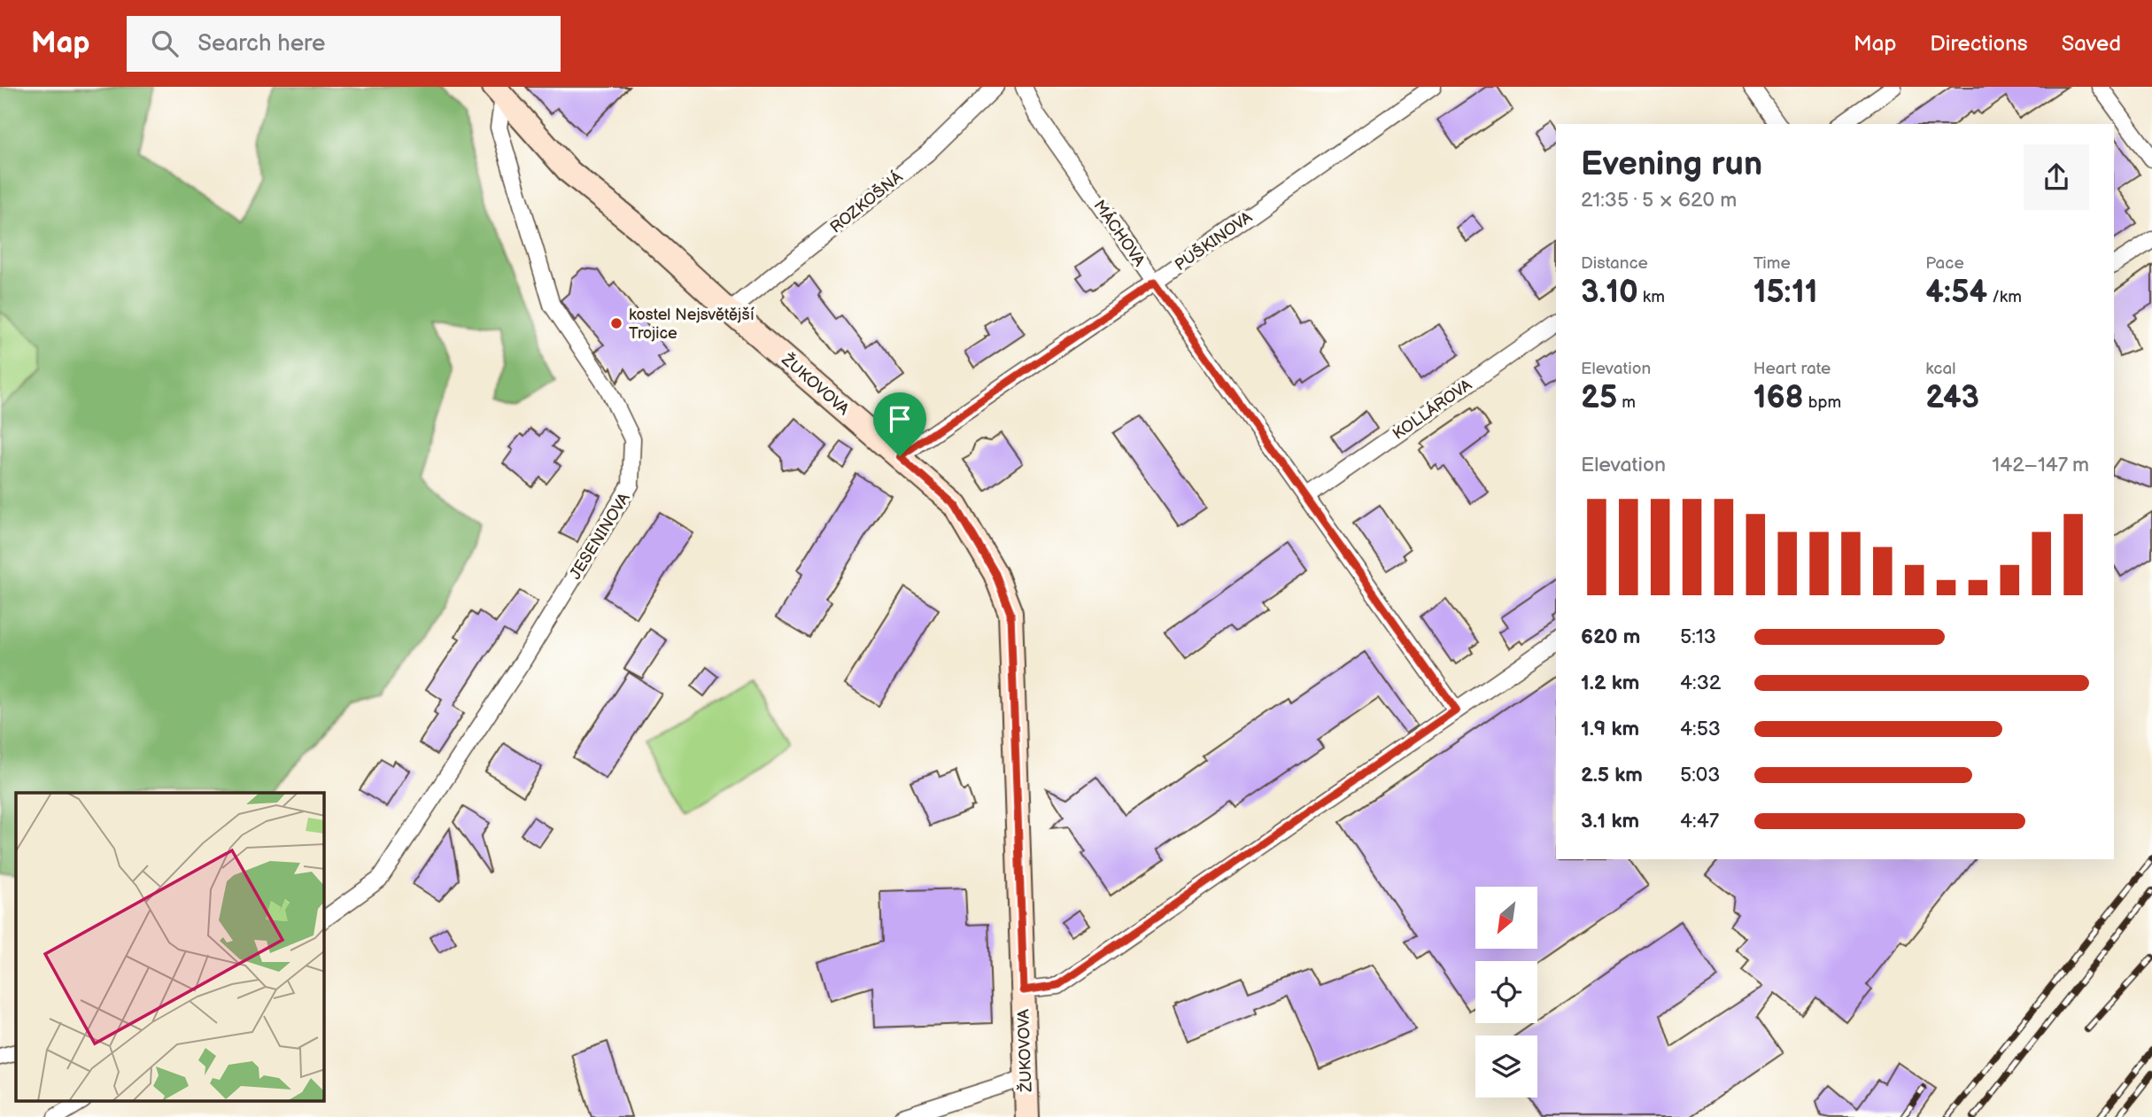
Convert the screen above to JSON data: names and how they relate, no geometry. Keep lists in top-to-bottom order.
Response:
{
  "streets": {
    "street": [
      "ROZKOŠNÁ",
      "MÁCHOVA",
      "PUŠKINOVA",
      "ŽUKOVOVA",
      "KOLLÁROVA",
      "JESENINOVA"
    ]
  },
  "crossings": [
    ["ROZKOŠNÁ", "ŽUKOVOVA"],
    ["MÁCHOVA", "PUŠKINOVA"],
    ["MÁCHOVA", "KOLLÁROVA"],
    ["PUŠKINOVA", "ŽUKOVOVA"],
    ["ŽUKOVOVA", "JESENINOVA"]
  ],
  "places": ["kostel Nejsvětější Trojice"],
  "north": "bottom left",
  "page": {
    "header": "Map",
    "search": "Search here",
    "nav": ["Map", "Directions", "Saved"],
    "heading": ["Evening run", "21:35 · 5 × 620 m"],
    "stats": [
      ["Distance", "3.10 km"],
      ["Time", "15:11"],
      ["Pace", "4:54 /km"],
      ["Elevation", "25 m"],
      ["Heart rate", "168 bpm"],
      ["kcal", "243"]
    ],
    "chart": ["Elevation", "142–147 m"],
    "list": [
      {
        "name": "620 m",
        "note": "5:13"
      },
      {
        "name": "1.2 km",
        "note": "4:32"
      },
      {
        "name": "1.9 km",
        "note": "4:53"
      },
      {
        "name": "2.5 km",
        "note": "5:03"
      },
      {
        "name": "3.1 km",
        "note": "4:47"
      }
    ]
  }
}
